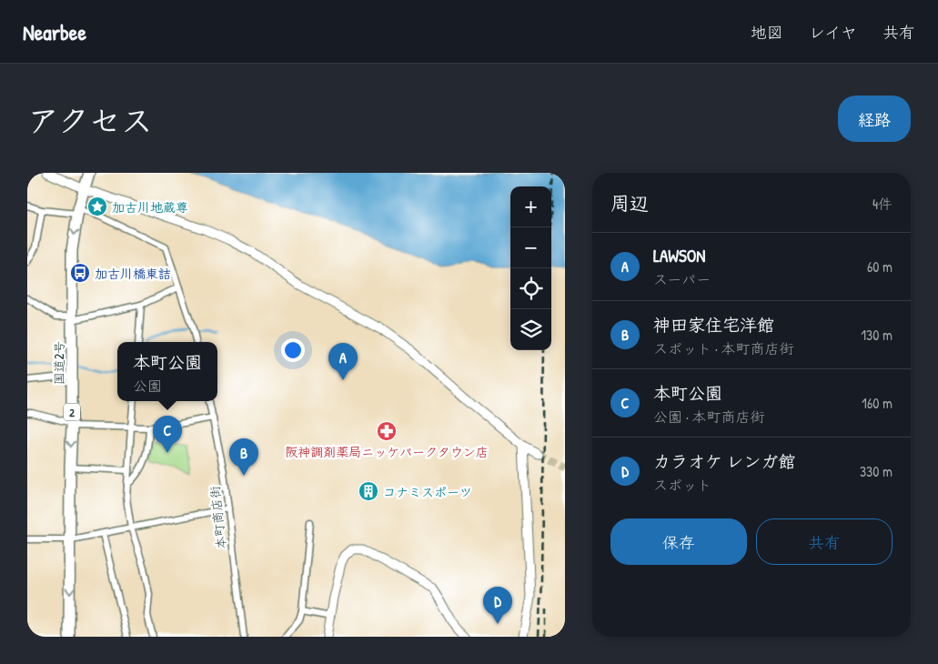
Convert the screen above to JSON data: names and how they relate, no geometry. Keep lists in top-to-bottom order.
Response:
{
  "streets": {
    "highway": ["国道2号", "2"],
    "street": ["本町商店街"]
  },
  "one_way": ["国道2号"],
  "places": {
    "place": ["加古川地蔵尊"],
    "bus stop": ["加古川橋東詰"],
    "pharmacy": ["阪神調剤薬局ニッケパークタウン店"],
    "building": ["コナミスポーツ"]
  },
  "page": {
    "header": "Nearbee",
    "nav": ["地図", "レイヤ", "共有"],
    "title": "アクセス",
    "buttons": [
      "経路",
      ["保存", "共有"]
    ],
    "heading": ["周辺", "4件"],
    "map_buttons": ["+", "−"],
    "list": [
      {
        "mark": "A",
        "name": "LAWSON",
        "note": "スーパー",
        "value": "60 m"
      },
      {
        "mark": "B",
        "name": "神田家住宅洋館",
        "note": "スポット · 本町商店街",
        "value": "130 m"
      },
      {
        "mark": "C",
        "name": "本町公園",
        "note": "公園 · 本町商店街",
        "value": "160 m"
      },
      {
        "mark": "D",
        "name": "カラオケ レンガ館",
        "note": "スポット",
        "value": "330 m"
      }
    ],
    "popup": ["本町公園", "公園"],
    "pins": [
      "A",
      "C",
      "B",
      "D"
    ]
  }
}
